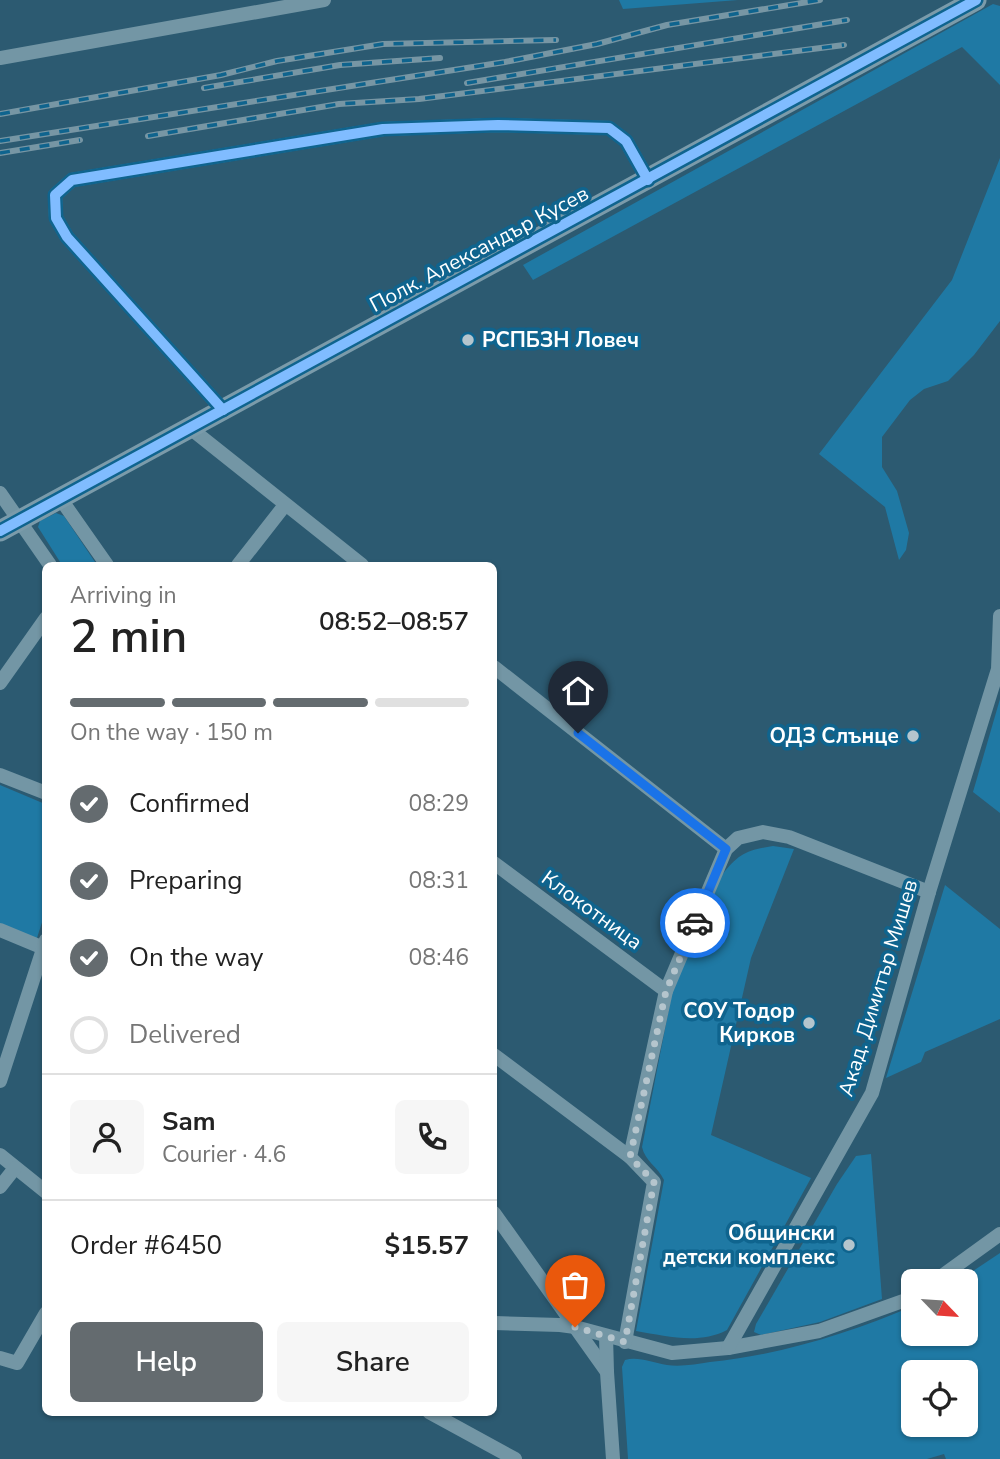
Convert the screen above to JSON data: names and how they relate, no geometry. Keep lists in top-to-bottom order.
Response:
{
  "streets": {
    "street": ["Полк. Александър Кусев", "Клокотница", "Акад. Димитър Мишев"]
  },
  "places": [
    "РСПБЗН Ловеч",
    "ОДЗ Слънце",
    "СОУ Тодор Кирков",
    "Общински детски комплекс"
  ],
  "north": "bottom right",
  "page": {
    "heading": ["2 min", "Arriving in", "08:52–08:57"],
    "panel": [
      "Sam",
      "Courier · 4.6",
      "Order #6450",
      "$15.57"
    ],
    "bar": "On the way · 150 m",
    "list": [
      ["Confirmed", "08:29"],
      ["Preparing", "08:31"],
      ["On the way", "08:46"],
      "Delivered"
    ],
    "buttons": ["Help", "Share"]
  }
}
